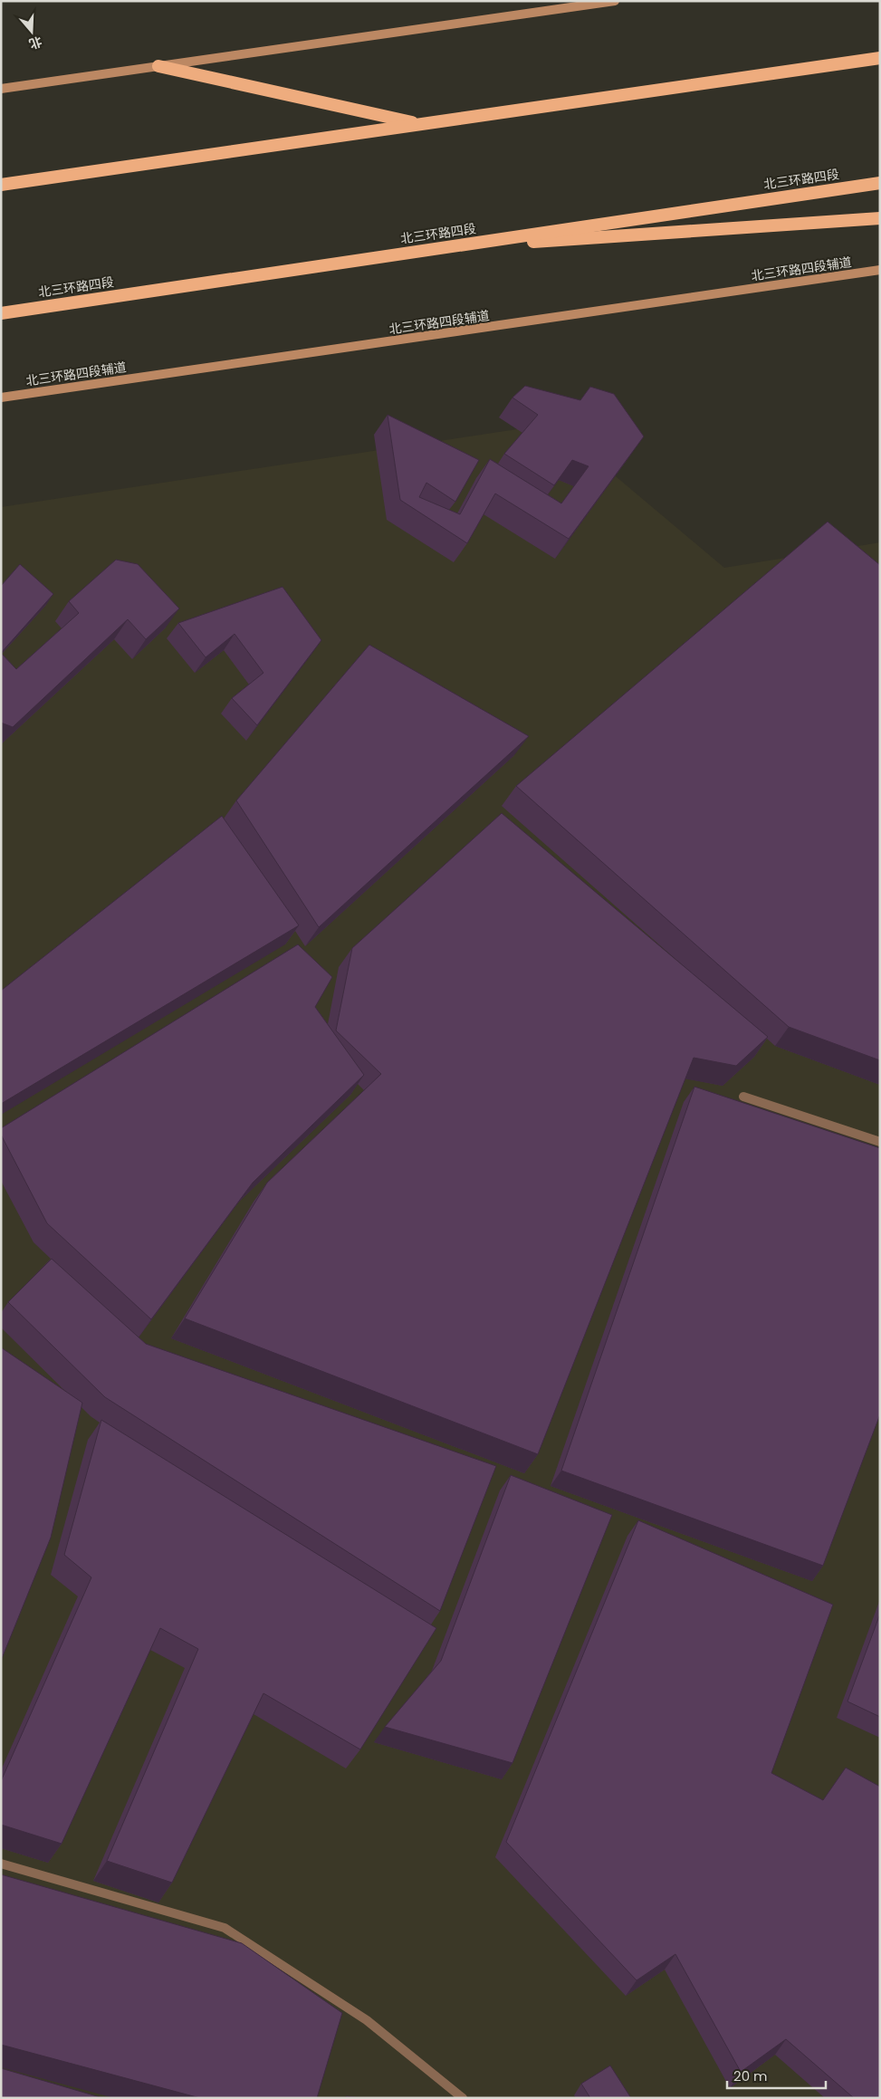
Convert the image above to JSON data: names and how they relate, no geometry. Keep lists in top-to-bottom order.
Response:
{
  "streets": {
    "highway": ["北三环路四段"],
    "main road": ["北三环路四段辅道"]
  },
  "scale_bar": "20 m",
  "north": "bottom"
}
